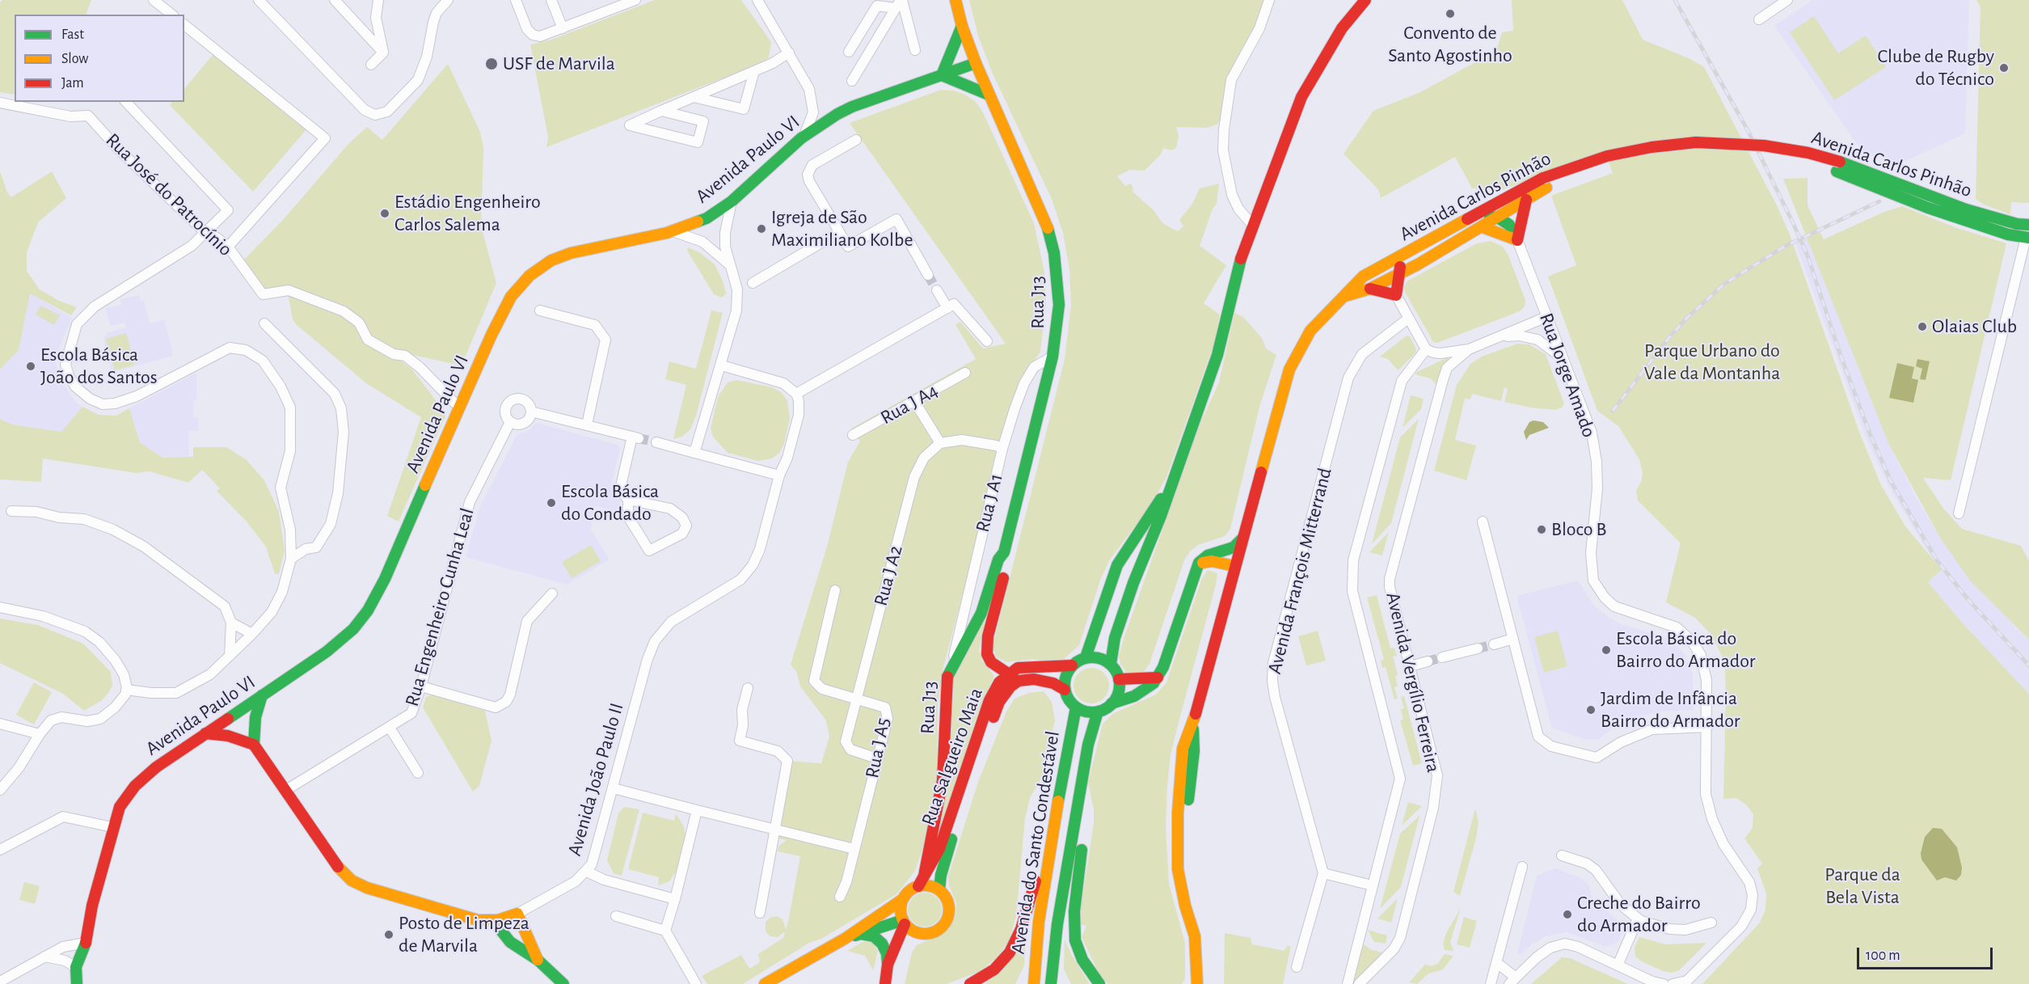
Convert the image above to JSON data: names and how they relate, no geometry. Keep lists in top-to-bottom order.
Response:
{
  "streets": {
    "main road": [
      "Avenida Paulo VI",
      "Avenida Carlos Pinhão",
      "Rua J13",
      "Rua Salgueiro Maia",
      "Avenida João Paulo II",
      "Avenida do Santo Condestável"
    ],
    "street": [
      "Rua José do Patrocínio",
      "Rua Jorge Amado",
      "Rua J A4",
      "Rua J A1",
      "Avenida François Mitterrand",
      "Rua J A2",
      "Rua Engenheiro Cunha Leal",
      "Avenida Vergílio Ferreira",
      "Rua J A5"
    ]
  },
  "crossings": [
    ["Avenida Paulo VI", "Rua José do Patrocínio"],
    ["Avenida Paulo VI", "Rua J13"],
    ["Avenida Carlos Pinhão", "Rua Jorge Amado"],
    ["Avenida Carlos Pinhão", "Avenida François Mitterrand"],
    ["Avenida Carlos Pinhão", "Avenida Vergílio Ferreira"],
    ["Rua J13", "Rua J A1"],
    ["Rua J13", "Rua Salgueiro Maia"],
    ["Rua Jorge Amado", "Avenida François Mitterrand"],
    ["Rua Jorge Amado", "Avenida Vergílio Ferreira"],
    ["Avenida François Mitterrand", "Avenida Vergílio Ferreira"],
    ["Rua J A2", "Rua J A5"],
    ["Rua Engenheiro Cunha Leal", "Avenida João Paulo II"],
    ["Rua Salgueiro Maia", "Avenida do Santo Condestável"]
  ],
  "parks": ["Parque Urbano do Vale da Montanha", "Parque da Bela Vista"],
  "places": [
    "Convento de Santo Agostinho",
    "USF de Marvila",
    "Clube de Rugby do Técnico",
    "Estádio Engenheiro Carlos Salema",
    "Igreja de São Maximiliano Kolbe",
    "Olaias Club",
    "Escola Básica João dos Santos",
    "Escola Básica do Condado",
    "Bloco B",
    "Escola Básica do Bairro do Armador",
    "Jardim de Infância Bairro do Armador",
    "Creche do Bairro do Armador",
    "Posto de Limpeza de Marvila"
  ],
  "legend": ["Fast", "Slow", "Jam"],
  "scale_bar": "100 m"
}
